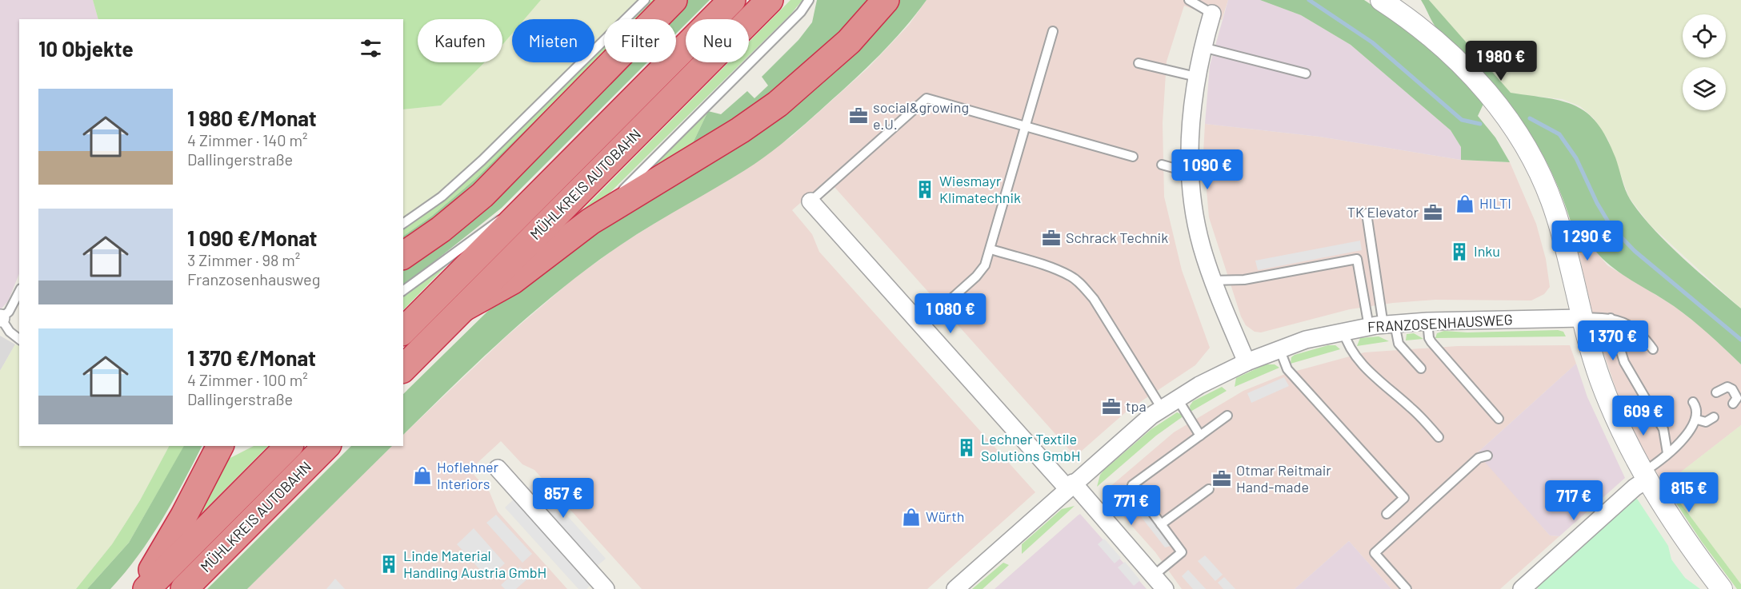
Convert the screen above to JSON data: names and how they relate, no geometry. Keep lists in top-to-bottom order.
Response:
{
  "streets": {
    "highway": ["MÜHLKREIS AUTOBAHN"],
    "street": ["FRANZOSENHAUSWEG"]
  },
  "places": {
    "office": [
      "social&growing e.U.",
      "TK Elevator",
      "Schrack Technik",
      "tpa",
      "Otmar Reitmair Hand-made"
    ],
    "building": [
      "Wiesmayr Klimatechnik",
      "Inku",
      "Lechner Textile Solutions GmbH",
      "Linde Material Handling Austria GmbH"
    ],
    "shop": ["HILTI", "Hoflehner Interiors", "Würth"]
  },
  "page": {
    "chip": [
      "Kaufen",
      "Mieten",
      "Filter",
      "Neu"
    ],
    "heading": "10 Objekte",
    "price": [
      "1 980 €",
      "1 090 €",
      "1 290 €",
      "1 080 €",
      "1 370 €",
      "609 €",
      "815 €",
      "857 €",
      "717 €",
      "771 €"
    ],
    "list": [
      {
        "name": "1 980 €/Monat",
        "note": "4 Zimmer · 140 m² · Dallingerstraße"
      },
      {
        "name": "1 090 €/Monat",
        "note": "3 Zimmer · 98 m² · Franzosenhausweg"
      },
      {
        "name": "1 370 €/Monat",
        "note": "4 Zimmer · 100 m² · Dallingerstraße"
      }
    ]
  }
}
